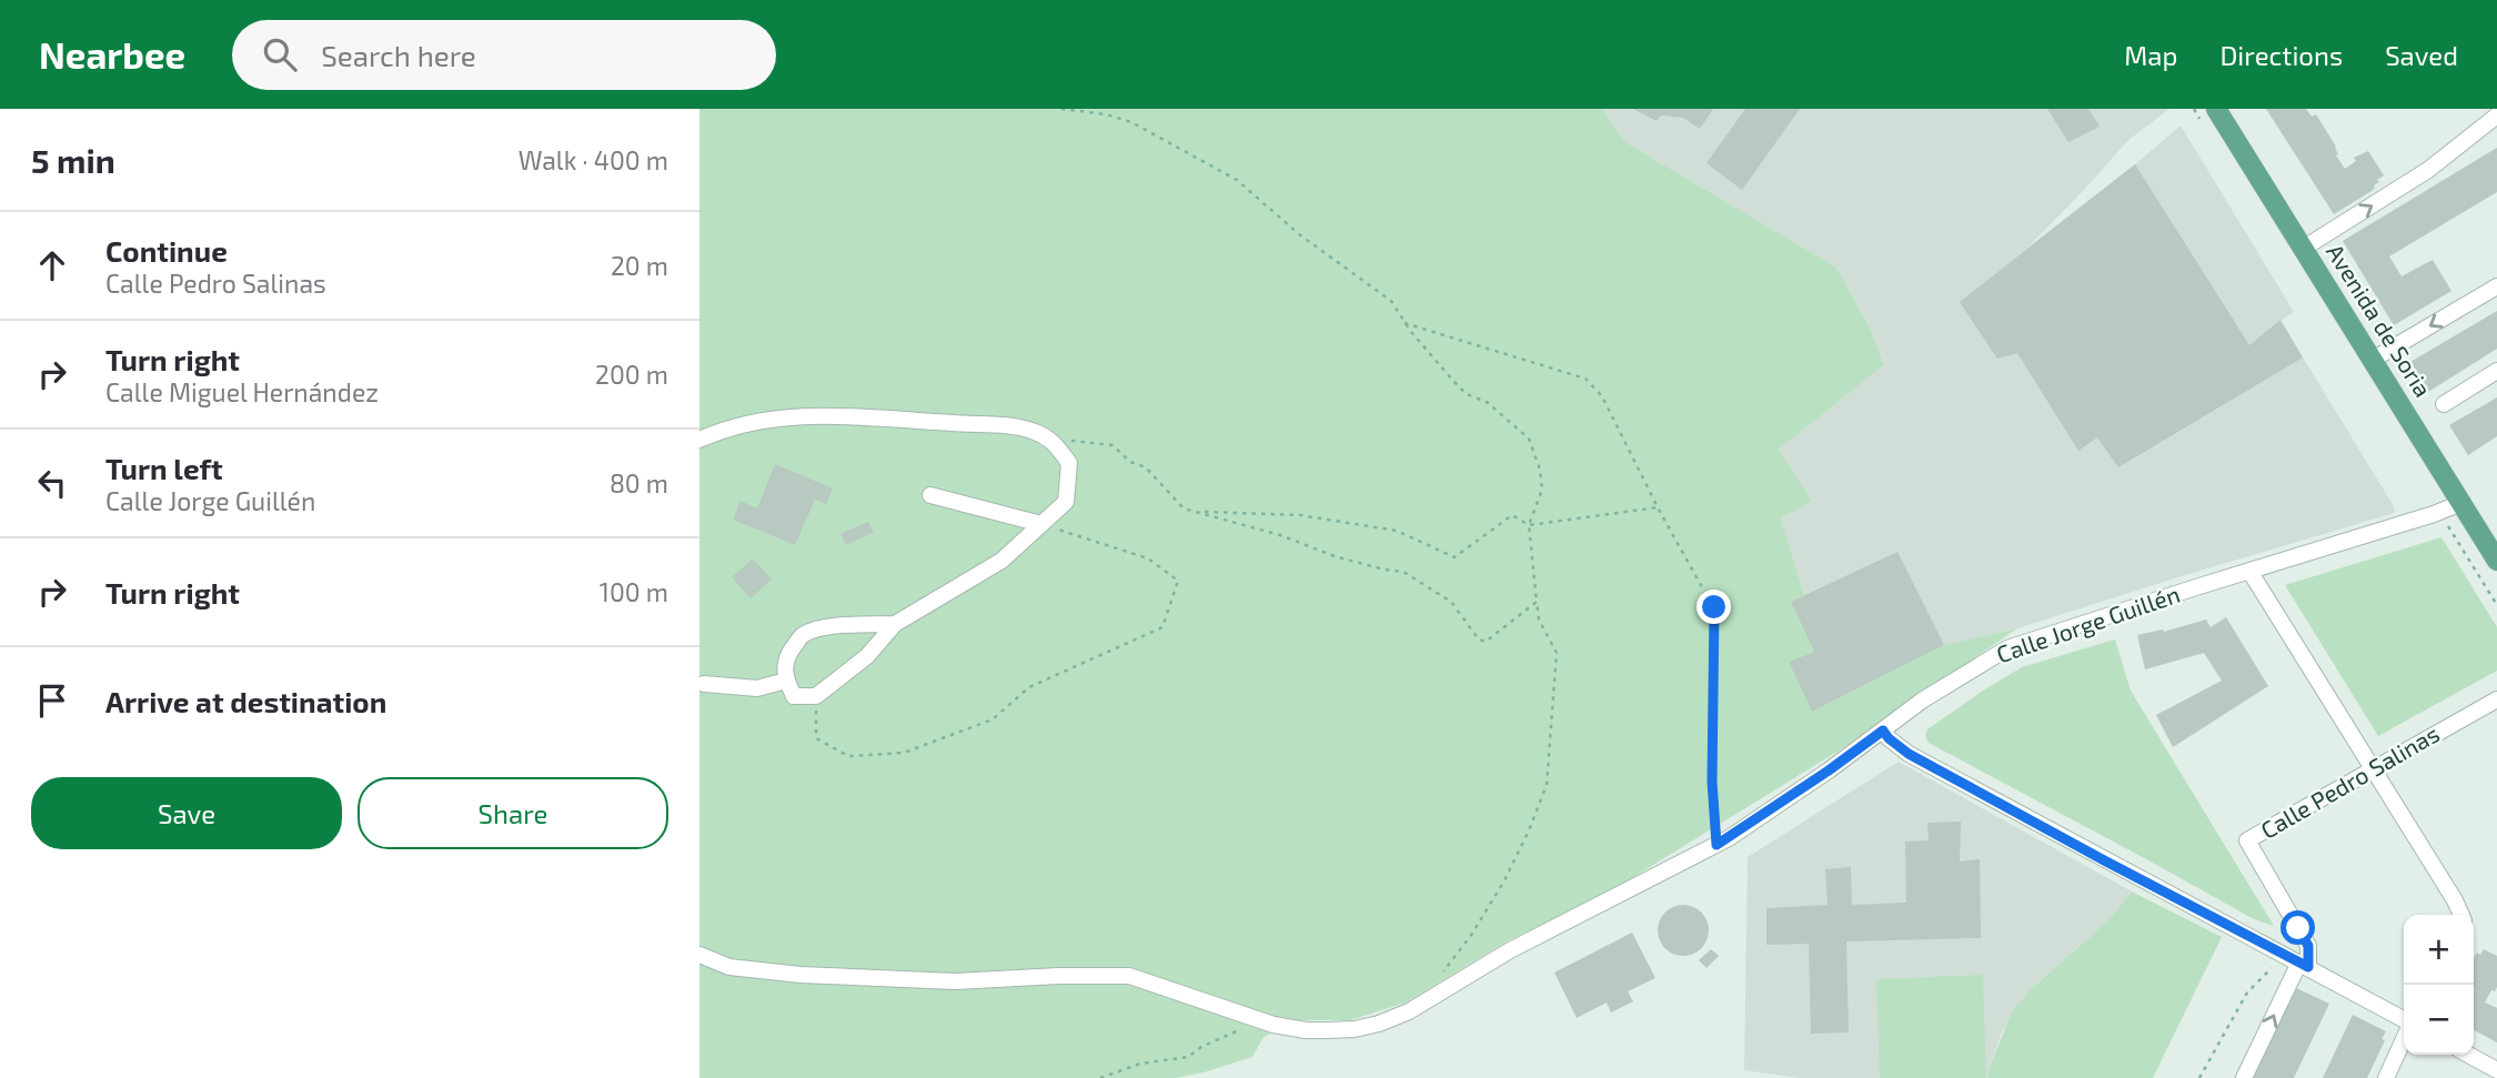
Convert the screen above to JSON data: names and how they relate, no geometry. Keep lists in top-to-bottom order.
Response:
{
  "streets": {
    "main road": ["Avenida de Soria"],
    "street": ["Calle Jorge Guillén", "Calle Pedro Salinas"]
  },
  "crossings": [
    ["Avenida de Soria", "Calle Jorge Guillén"]
  ],
  "page": {
    "header": "Nearbee",
    "search": "Search here",
    "nav": ["Map", "Directions", "Saved"],
    "heading": ["5 min", "Walk · 400 m"],
    "list": [
      ["Continue", "Calle Pedro Salinas", "20 m"],
      ["Turn right", "Calle Miguel Hernández", "200 m"],
      ["Turn left", "Calle Jorge Guillén", "80 m"],
      ["Turn right", "100 m"],
      "Arrive at destination"
    ],
    "buttons": ["Save", "Share"],
    "map_buttons": ["+", "−"]
  }
}
